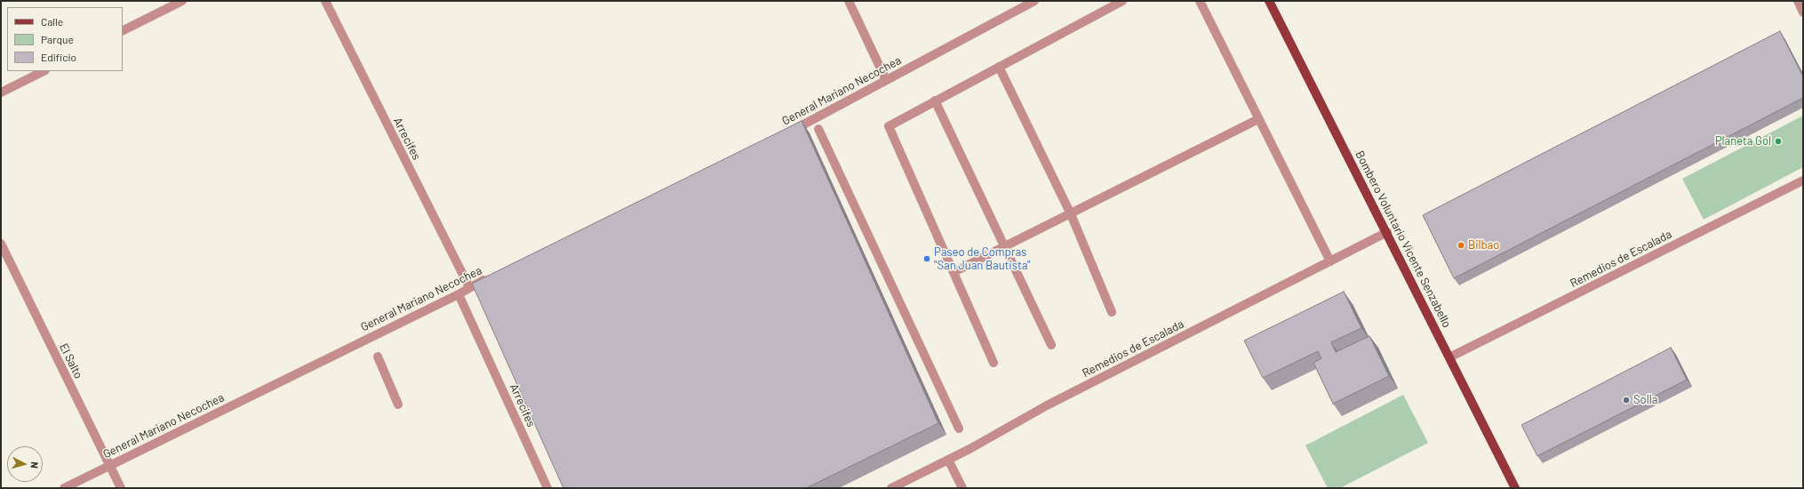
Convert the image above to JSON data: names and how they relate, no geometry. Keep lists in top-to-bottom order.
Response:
{
  "streets": {
    "main road": ["Bombero Voluntario Vicente Senzabello"],
    "street": [
      "General Mariano Necochea",
      "Arrecifes",
      "Remedios de Escalada",
      "El Salto"
    ]
  },
  "crossings": [
    ["General Mariano Necochea", "Arrecifes"],
    ["General Mariano Necochea", "El Salto"],
    ["Bombero Voluntario Vicente Senzabello", "Remedios de Escalada"]
  ],
  "places": [
    "Planeta Gol",
    "Bilbao",
    "Paseo de Compras \"San Juan Bautista\"",
    "Solla"
  ],
  "legend": ["Calle", "Parque", "Edificio"],
  "north": "right"
}
